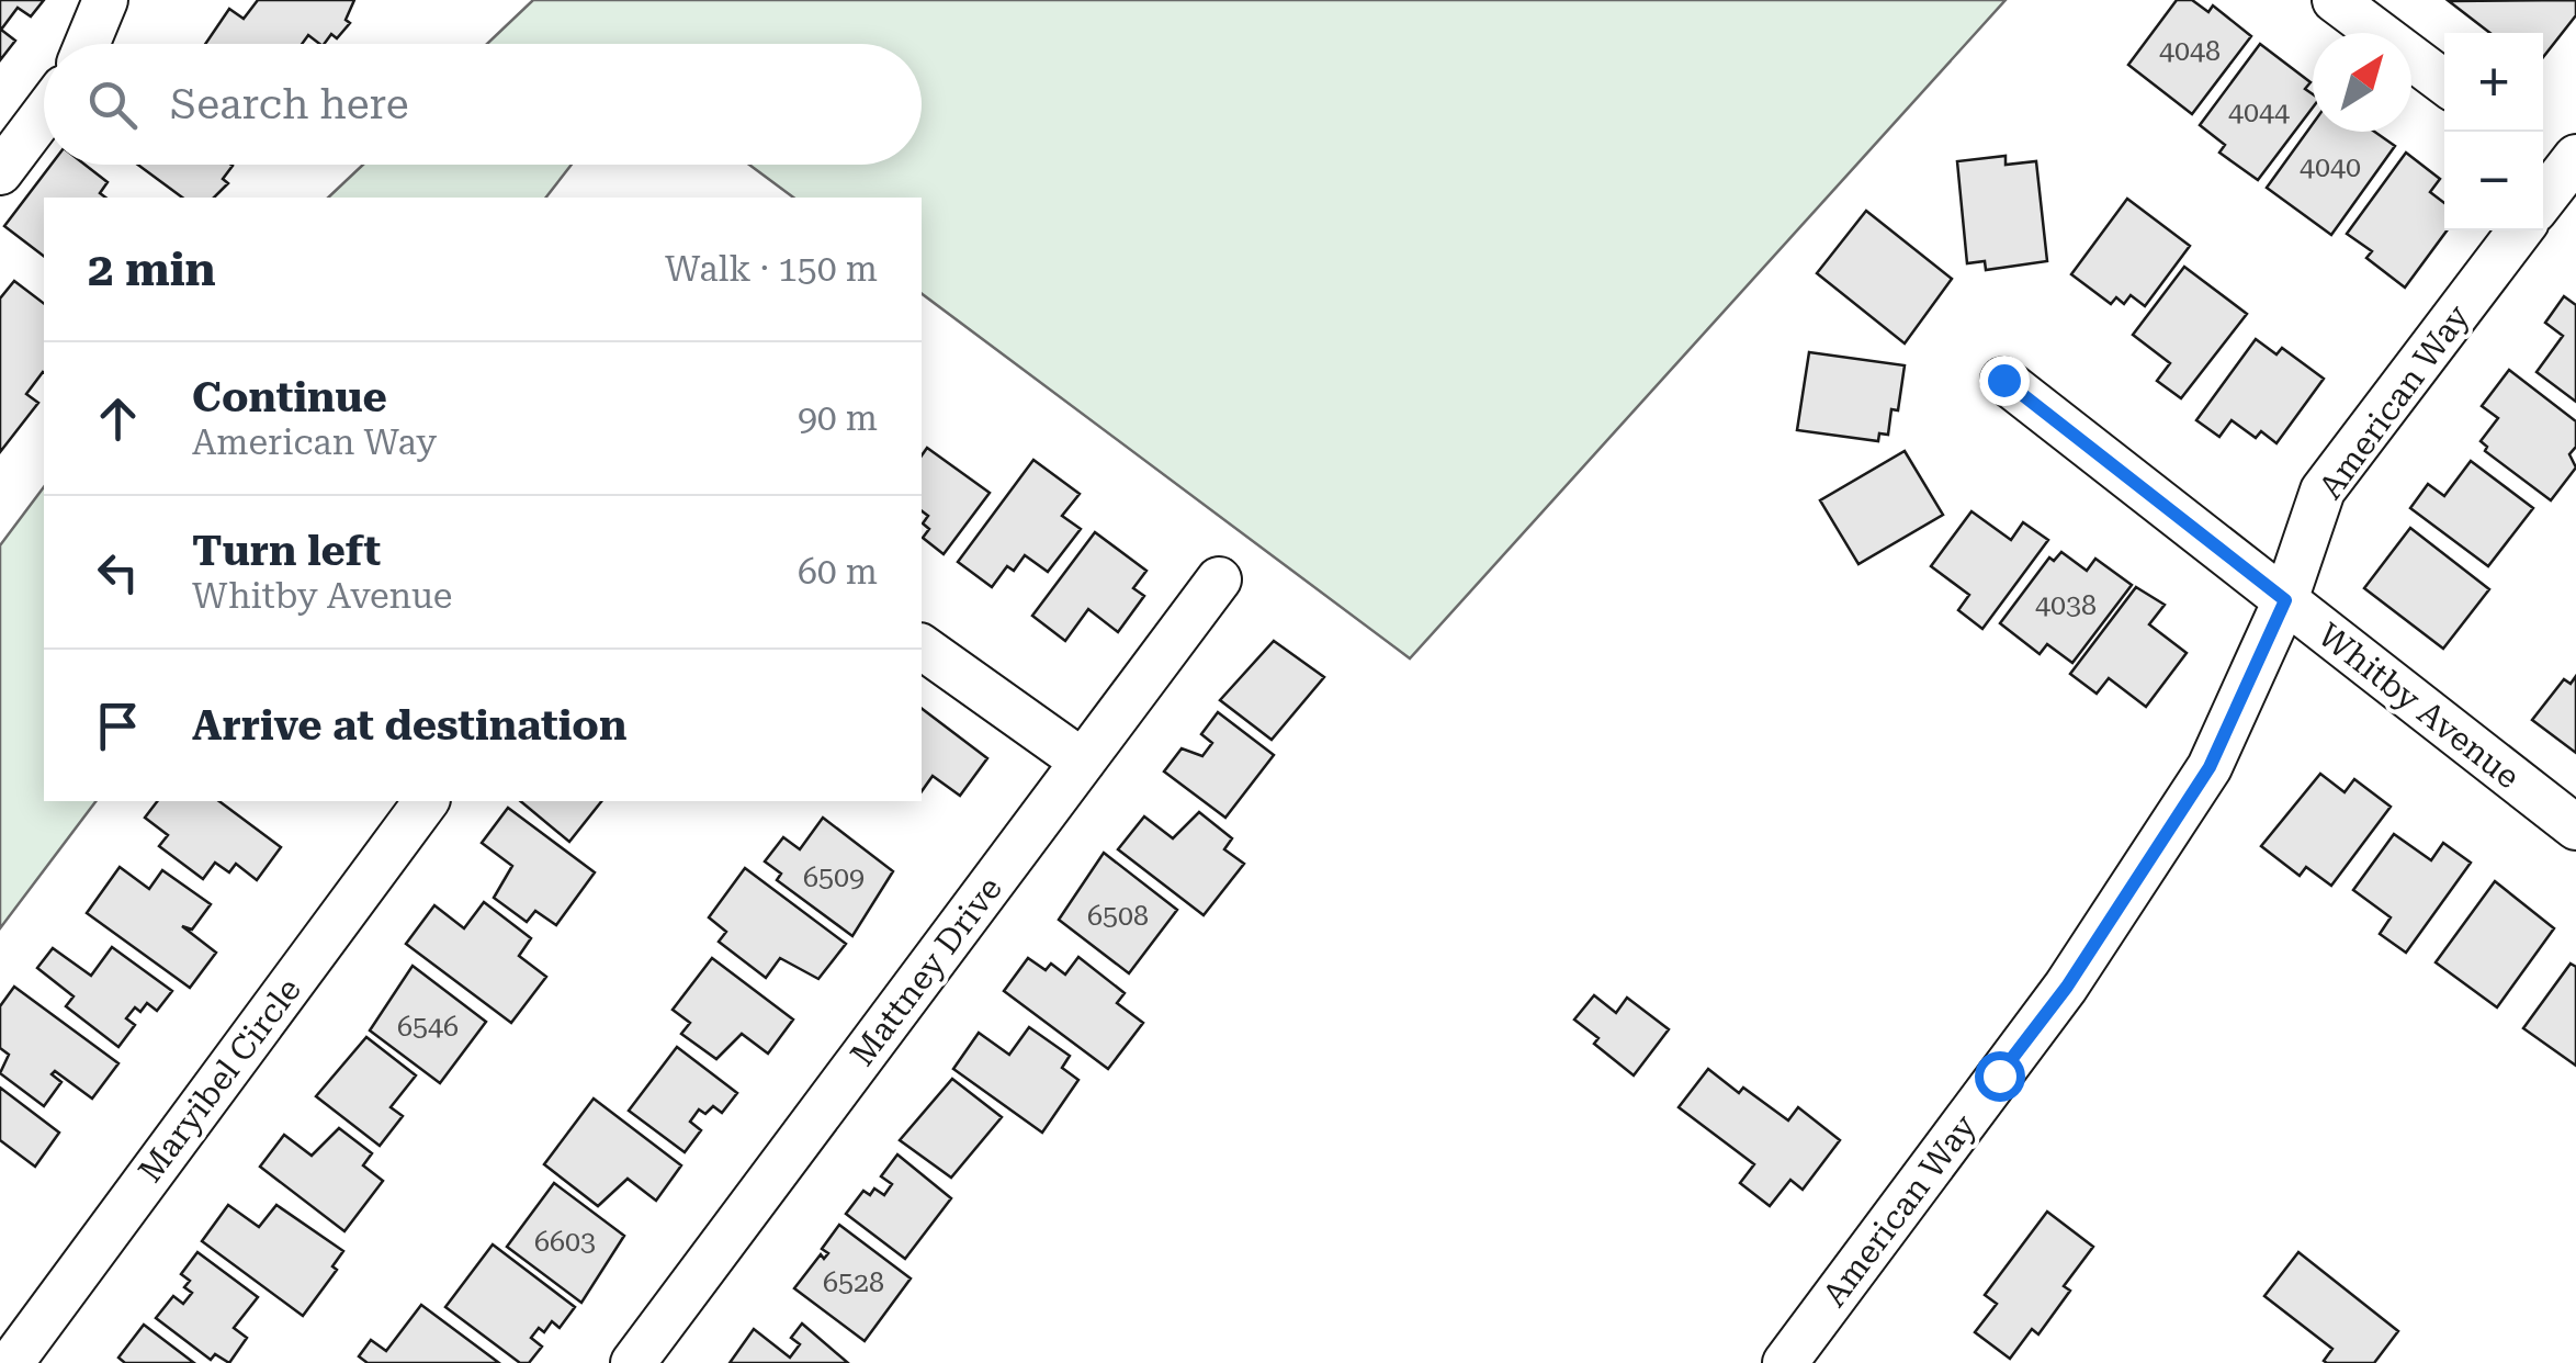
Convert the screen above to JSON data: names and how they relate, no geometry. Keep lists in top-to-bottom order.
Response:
{
  "streets": {
    "street": [
      "American Way",
      "Whitby Avenue",
      "Mattney Drive",
      "Maryibel Circle"
    ]
  },
  "crossings": [
    ["American Way", "Whitby Avenue"]
  ],
  "house_numbers": [
    "4048",
    "4044",
    "4040",
    "4038",
    "6509",
    "6508",
    "6546",
    "6603",
    "6528"
  ],
  "north": "top right",
  "page": {
    "map_buttons": ["+", "−"],
    "search": "Search here",
    "heading": ["2 min", "Walk · 150 m"],
    "list": [
      ["Continue", "American Way", "90 m"],
      ["Turn left", "Whitby Avenue", "60 m"],
      "Arrive at destination"
    ]
  }
}
